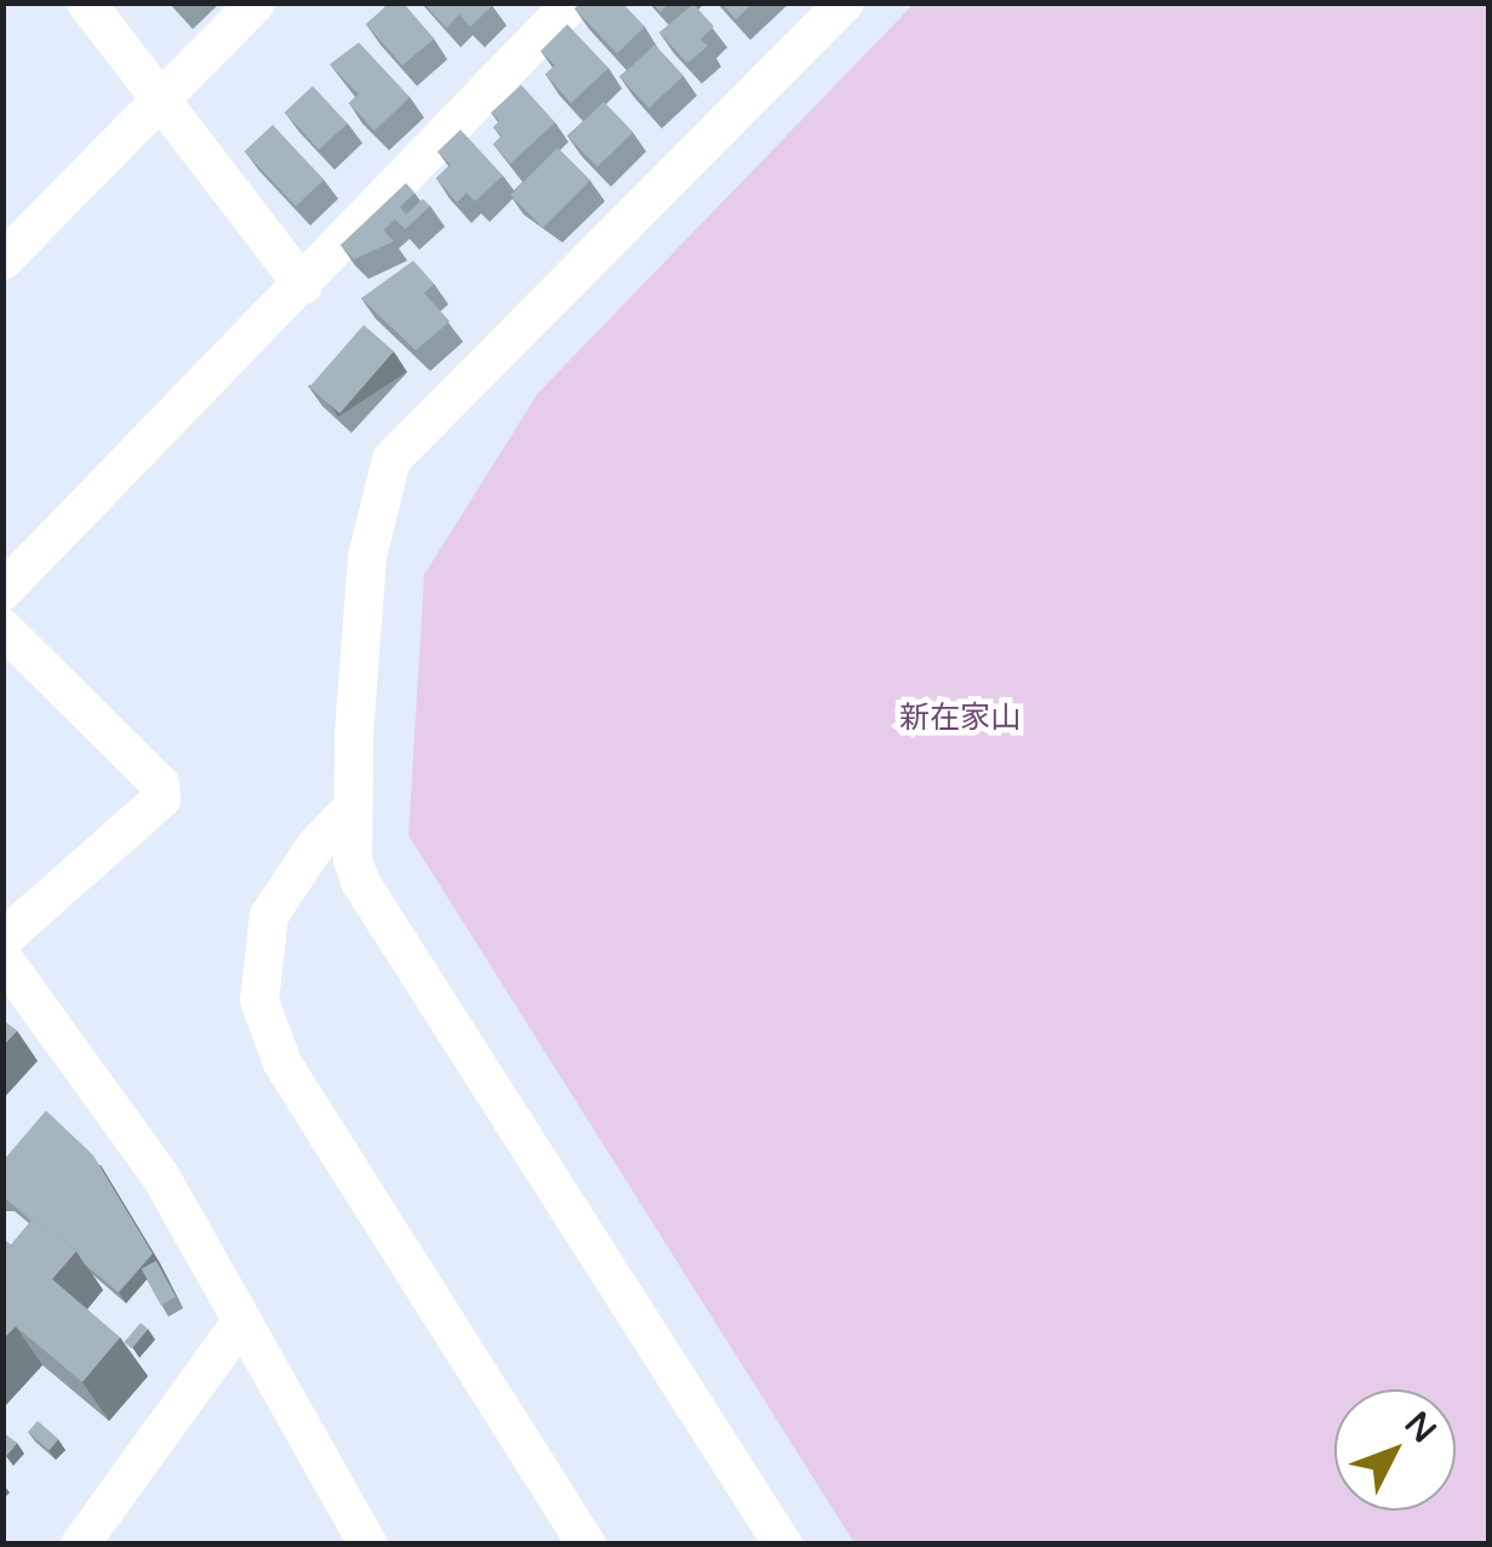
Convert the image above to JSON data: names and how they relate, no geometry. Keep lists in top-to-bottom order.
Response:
{
  "parks": ["新在家山"],
  "north": "top right"
}
